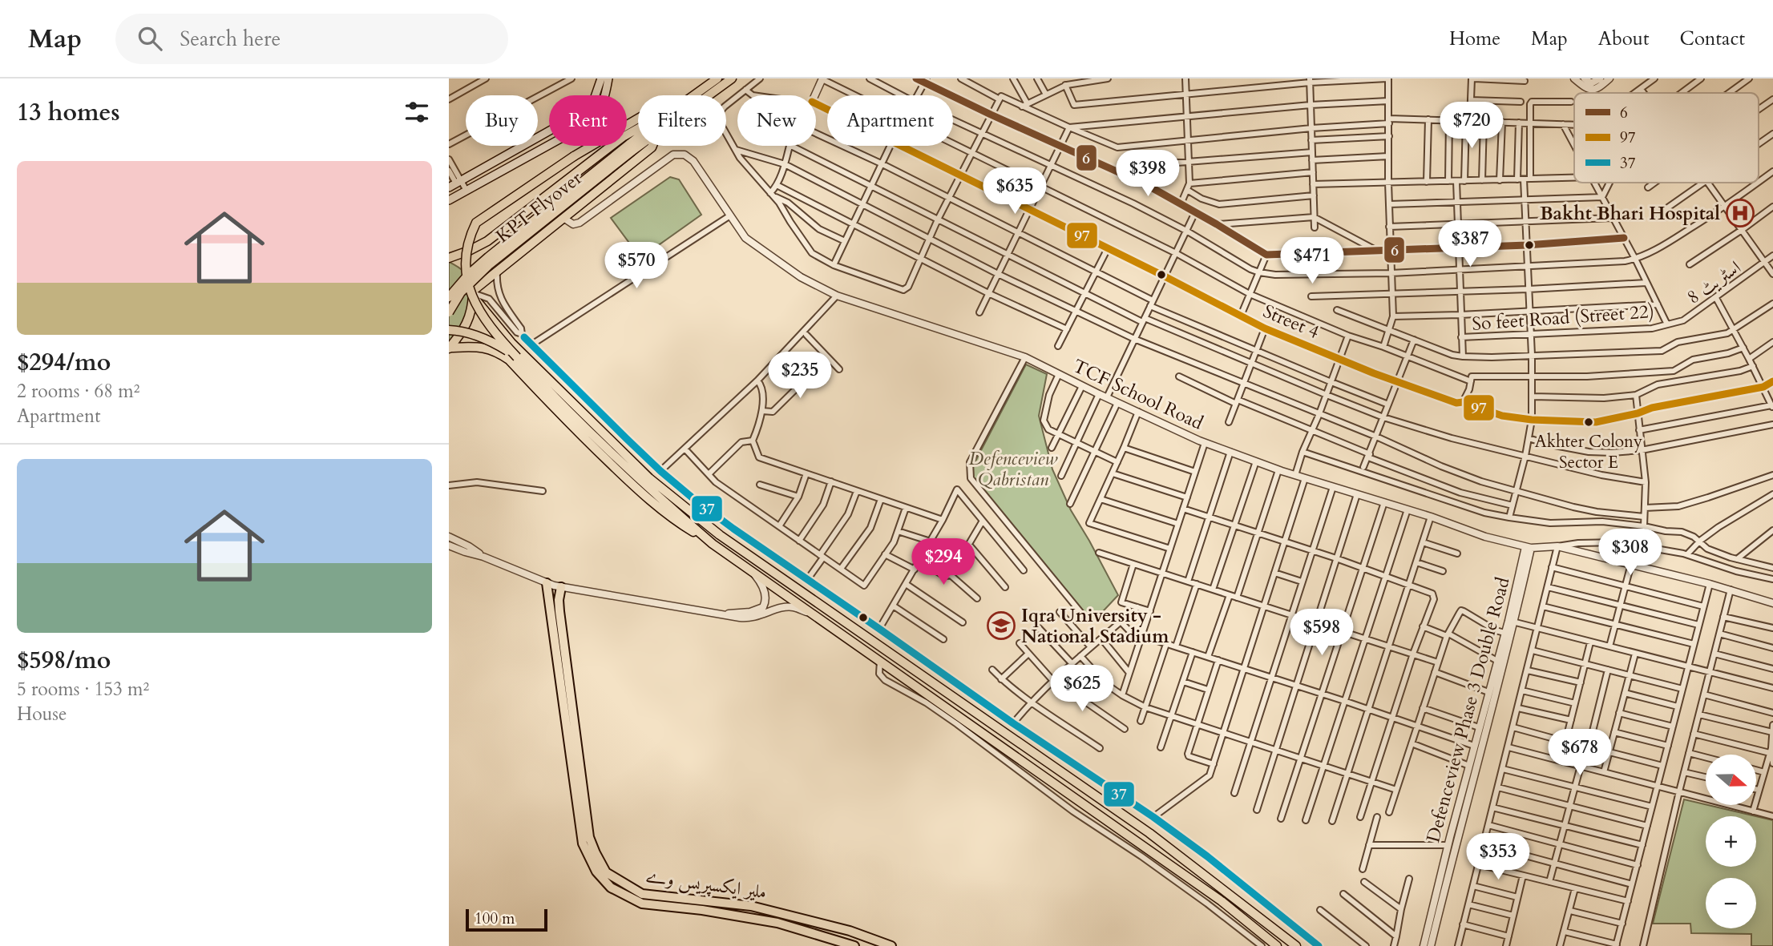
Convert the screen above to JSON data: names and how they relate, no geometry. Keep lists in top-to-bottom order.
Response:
{
  "streets": {
    "highway": ["ملیر ایکسپریس وے"],
    "main road": ["KPT Flyover"],
    "street": [
      "اسٹریٹ 8",
      "So feet Road (Street 22)",
      "Street 4",
      "TCF School Road",
      "Defenceview Phase 3 Double Road"
    ]
  },
  "crossings": [
    ["اسٹریٹ 8", "So feet Road (Street 22)"],
    ["TCF School Road", "Defenceview Phase 3 Double Road"]
  ],
  "parks": ["Defenceview Qabristan"],
  "places": {
    "hospital": ["Bakht Bhari Hospital"],
    "other": ["Akhter Colony Sector E"],
    "school or university": ["Iqra University - National Stadium"]
  },
  "lines": ["transit line 6", "transit line 97", "transit line 37"],
  "legend": ["6", "97", "37"],
  "scale_bar": "100 m",
  "north": "right",
  "page": {
    "header": "Map",
    "search": "Search here",
    "nav": [
      "Home",
      "Map",
      "About",
      "Contact"
    ],
    "heading": "13 homes",
    "chip": [
      "Buy",
      "Rent",
      "Filters",
      "New",
      "Apartment"
    ],
    "price": [
      "$720",
      "$398",
      "$635",
      "$387",
      "$471",
      "$570",
      "$235",
      "$308",
      "$294",
      "$598",
      "$625",
      "$678",
      "$353"
    ],
    "list": [
      {
        "name": "$294/mo",
        "note": "2 rooms · 68 m² · Apartment"
      },
      {
        "name": "$598/mo",
        "note": "5 rooms · 153 m² · House"
      }
    ],
    "map_buttons": ["+", "−"],
    "scale": "100 m"
  }
}
